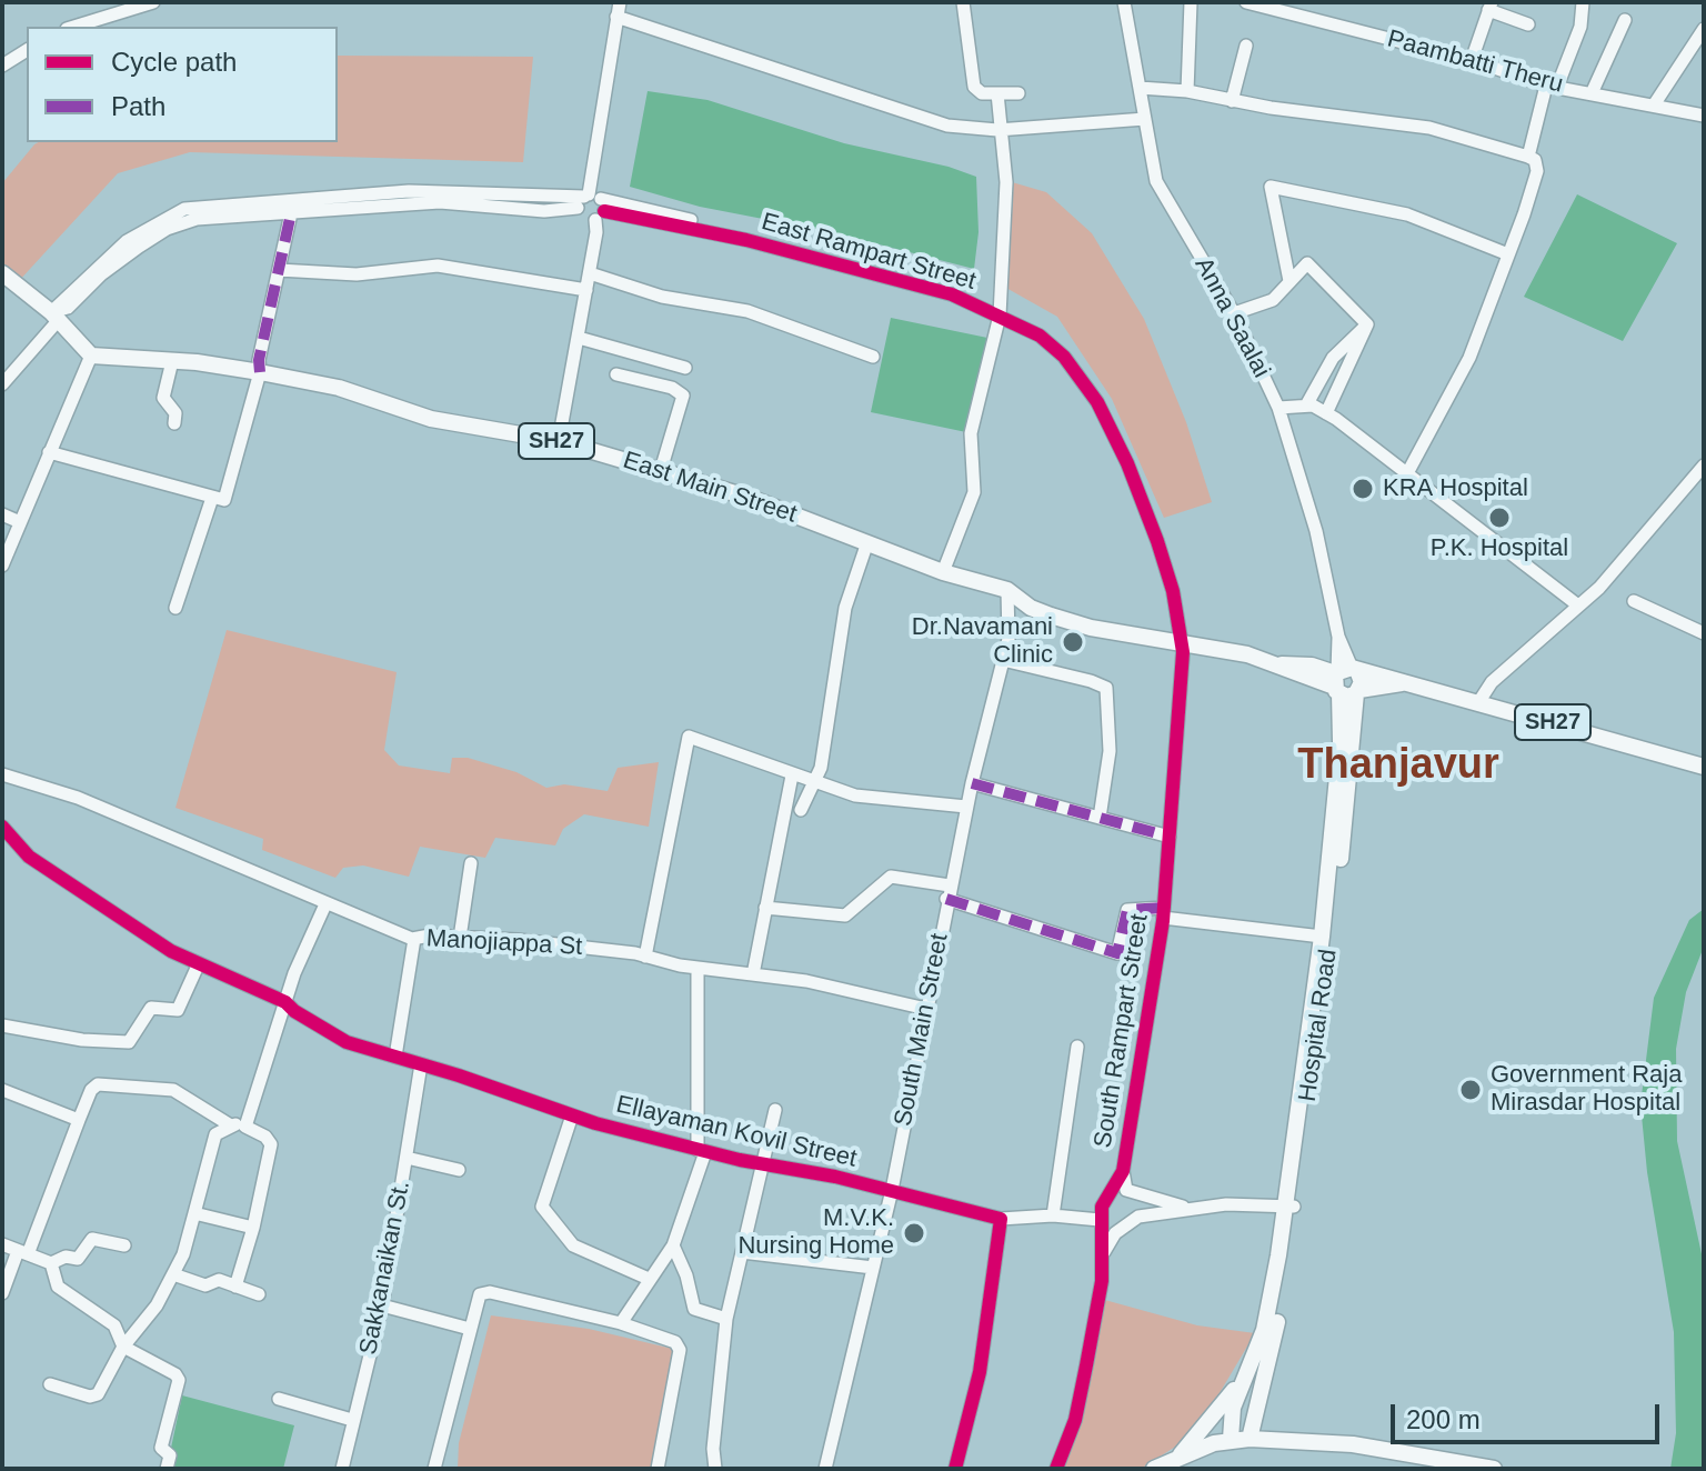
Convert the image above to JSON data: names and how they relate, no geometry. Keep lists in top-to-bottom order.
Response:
{
  "streets": {
    "main road": ["SH27", "East Main Street", "Hospital Road"],
    "street": [
      "Paambatti Theru",
      "East Rampart Street",
      "Anna Saalai",
      "Manojiappa St",
      "South Main Street",
      "South Rampart Street",
      "Ellayaman Kovil Street",
      "Sakkanaikan St."
    ]
  },
  "crossings": [
    ["East Rampart Street", "SH27"],
    ["East Rampart Street", "South Rampart Street"],
    ["Anna Saalai", "SH27"],
    ["Anna Saalai", "Hospital Road"],
    ["SH27", "East Main Street"],
    ["SH27", "Hospital Road"],
    ["SH27", "South Main Street"],
    ["SH27", "South Rampart Street"],
    ["East Main Street", "South Main Street"],
    ["Manojiappa St", "South Main Street"],
    ["South Main Street", "Ellayaman Kovil Street"],
    ["South Rampart Street", "Ellayaman Kovil Street"],
    ["Ellayaman Kovil Street", "Sakkanaikan St."]
  ],
  "districts": ["Thanjavur"],
  "places": [
    "KRA Hospital",
    "P.K. Hospital",
    "Dr.Navamani Clinic",
    "Government Raja Mirasdar Hospital",
    "M.V.K. Nursing Home"
  ],
  "legend": ["Cycle path", "Path"],
  "scale_bar": "200 m"
}
